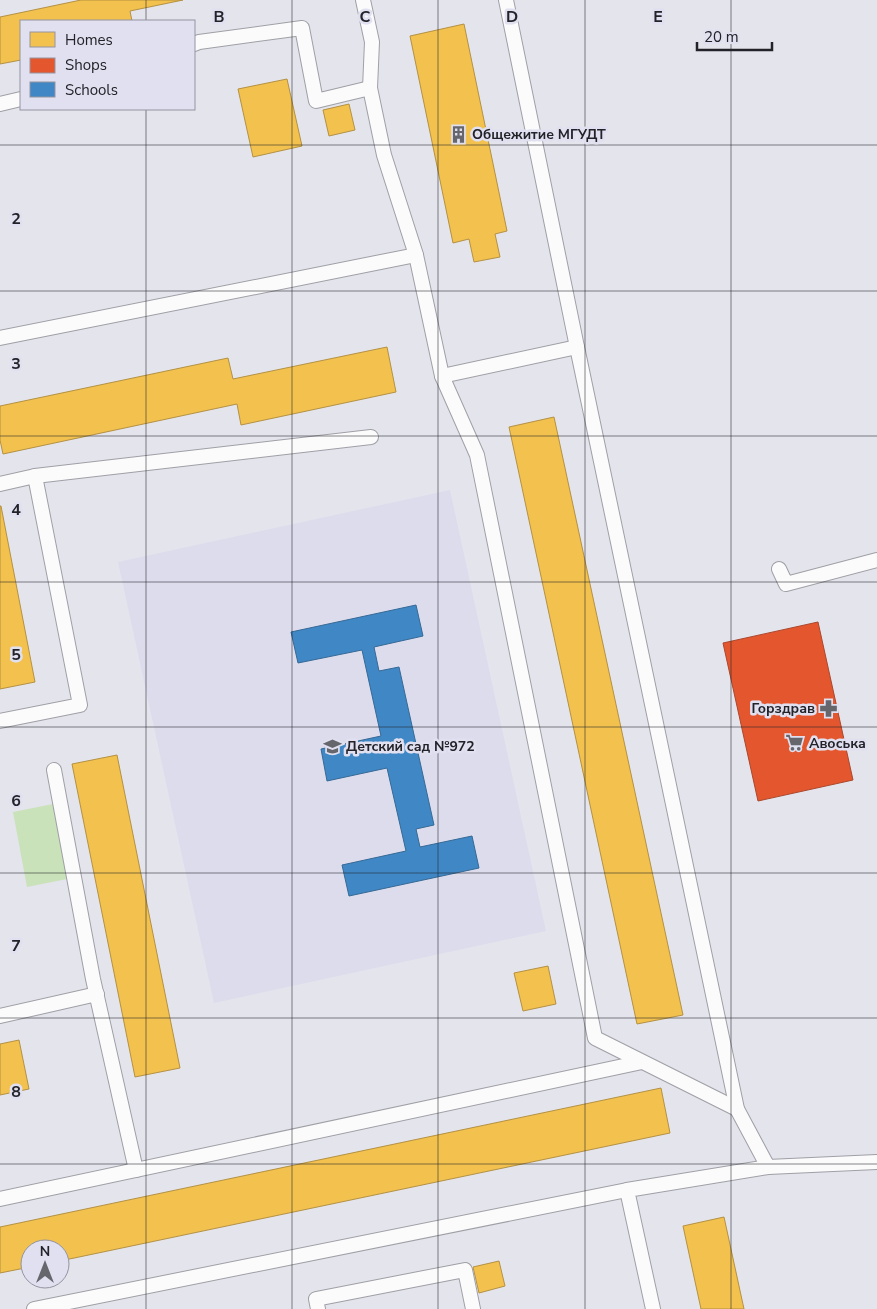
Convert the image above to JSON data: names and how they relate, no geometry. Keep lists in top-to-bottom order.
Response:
{
  "places": {
    "building": ["Общежитие МГУДТ"],
    "pharmacy": ["Горздрав"],
    "supermarket": ["Авоська"],
    "school or university": ["Детский сад №972"]
  },
  "legend": ["Homes", "Shops", "Schools"],
  "scale_bar": "20 m",
  "north": "top",
  "grid": {
    "columns": [
      "B",
      "C",
      "D",
      "E"
    ],
    "rows": [
      "2",
      "3",
      "4",
      "5",
      "6",
      "7",
      "8"
    ]
  }
}
